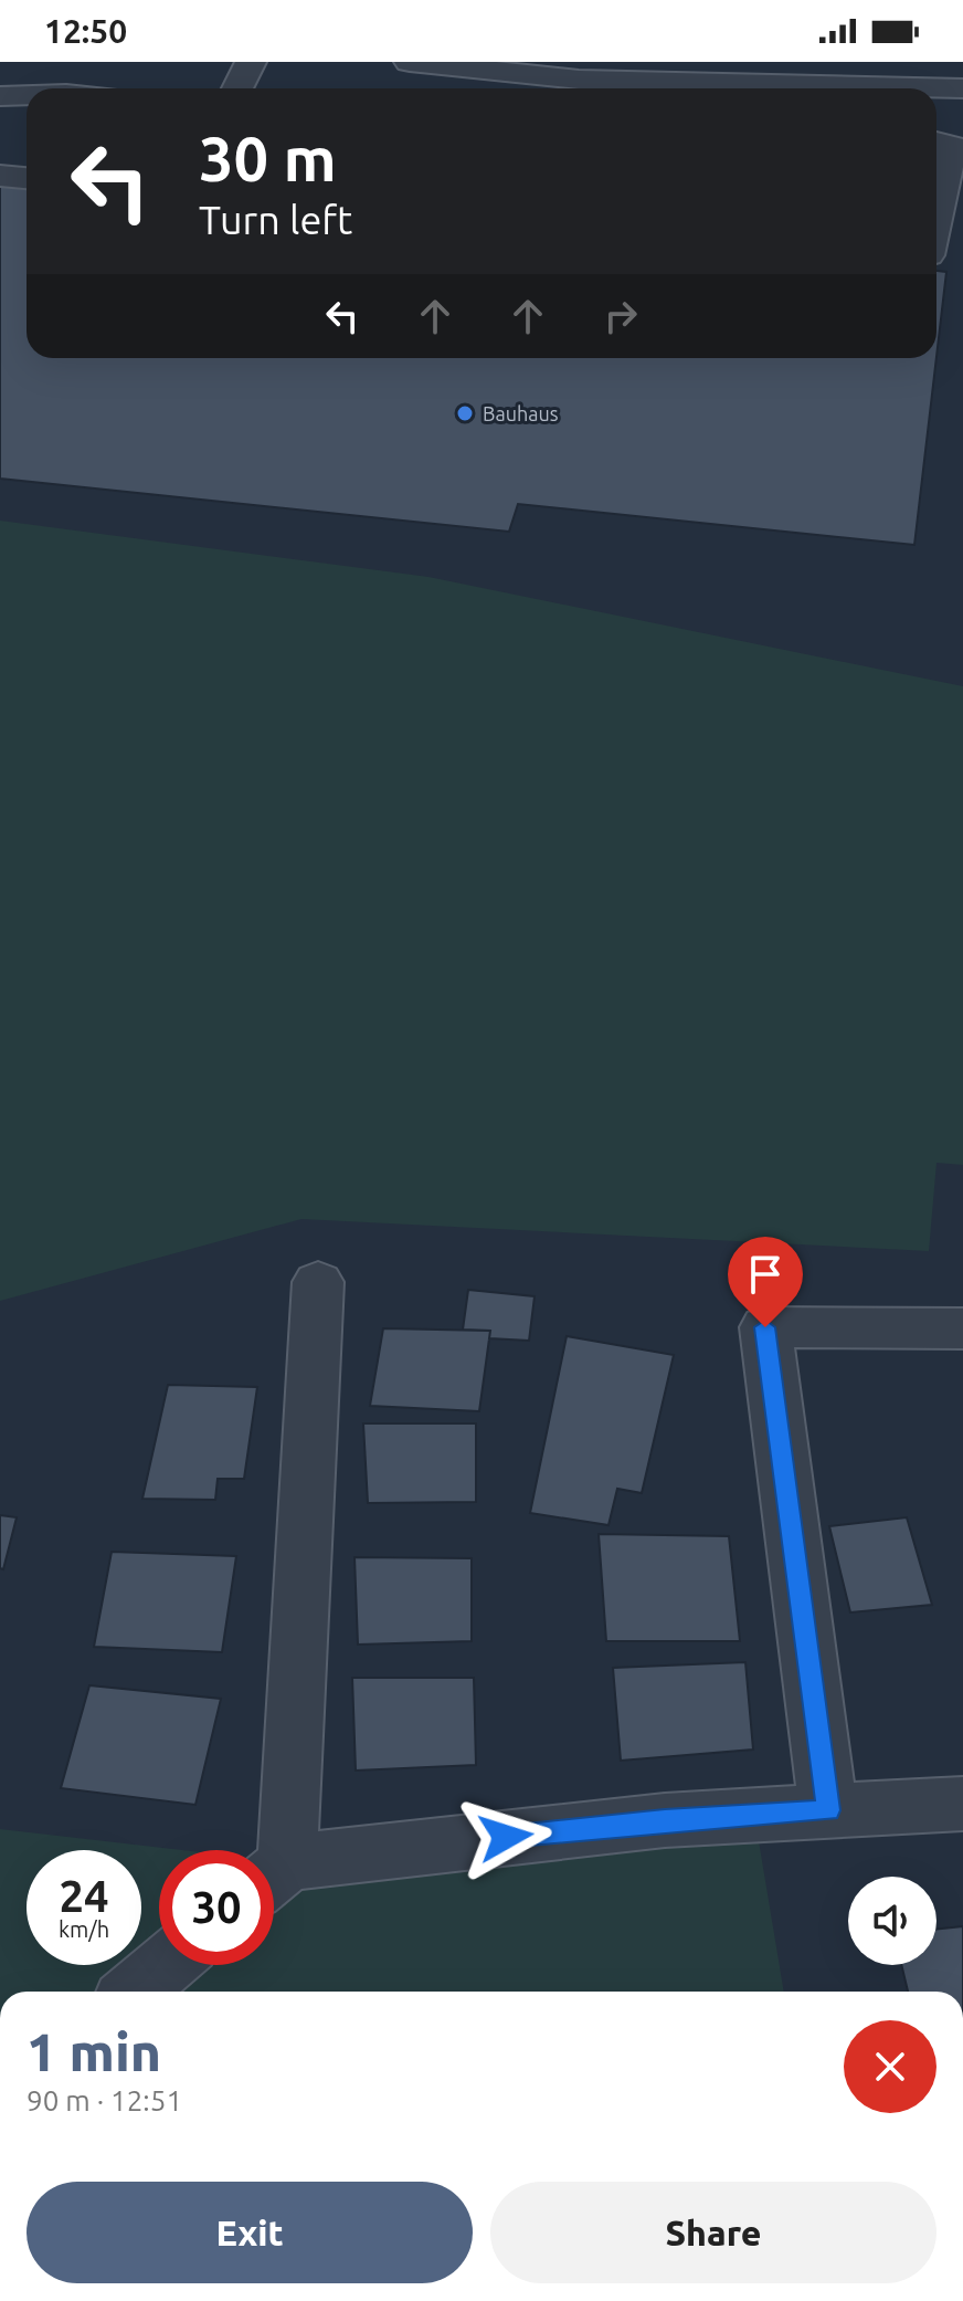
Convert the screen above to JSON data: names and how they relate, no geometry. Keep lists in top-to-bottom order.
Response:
{
  "places": ["Bauhaus"],
  "page": {
    "status": "12:50",
    "turn": ["30 m", "Turn left"],
    "speed": "24 km/h",
    "limit": "30",
    "heading": ["1 min", "90 m · 12:51"],
    "buttons": ["Exit", "Share"]
  }
}
